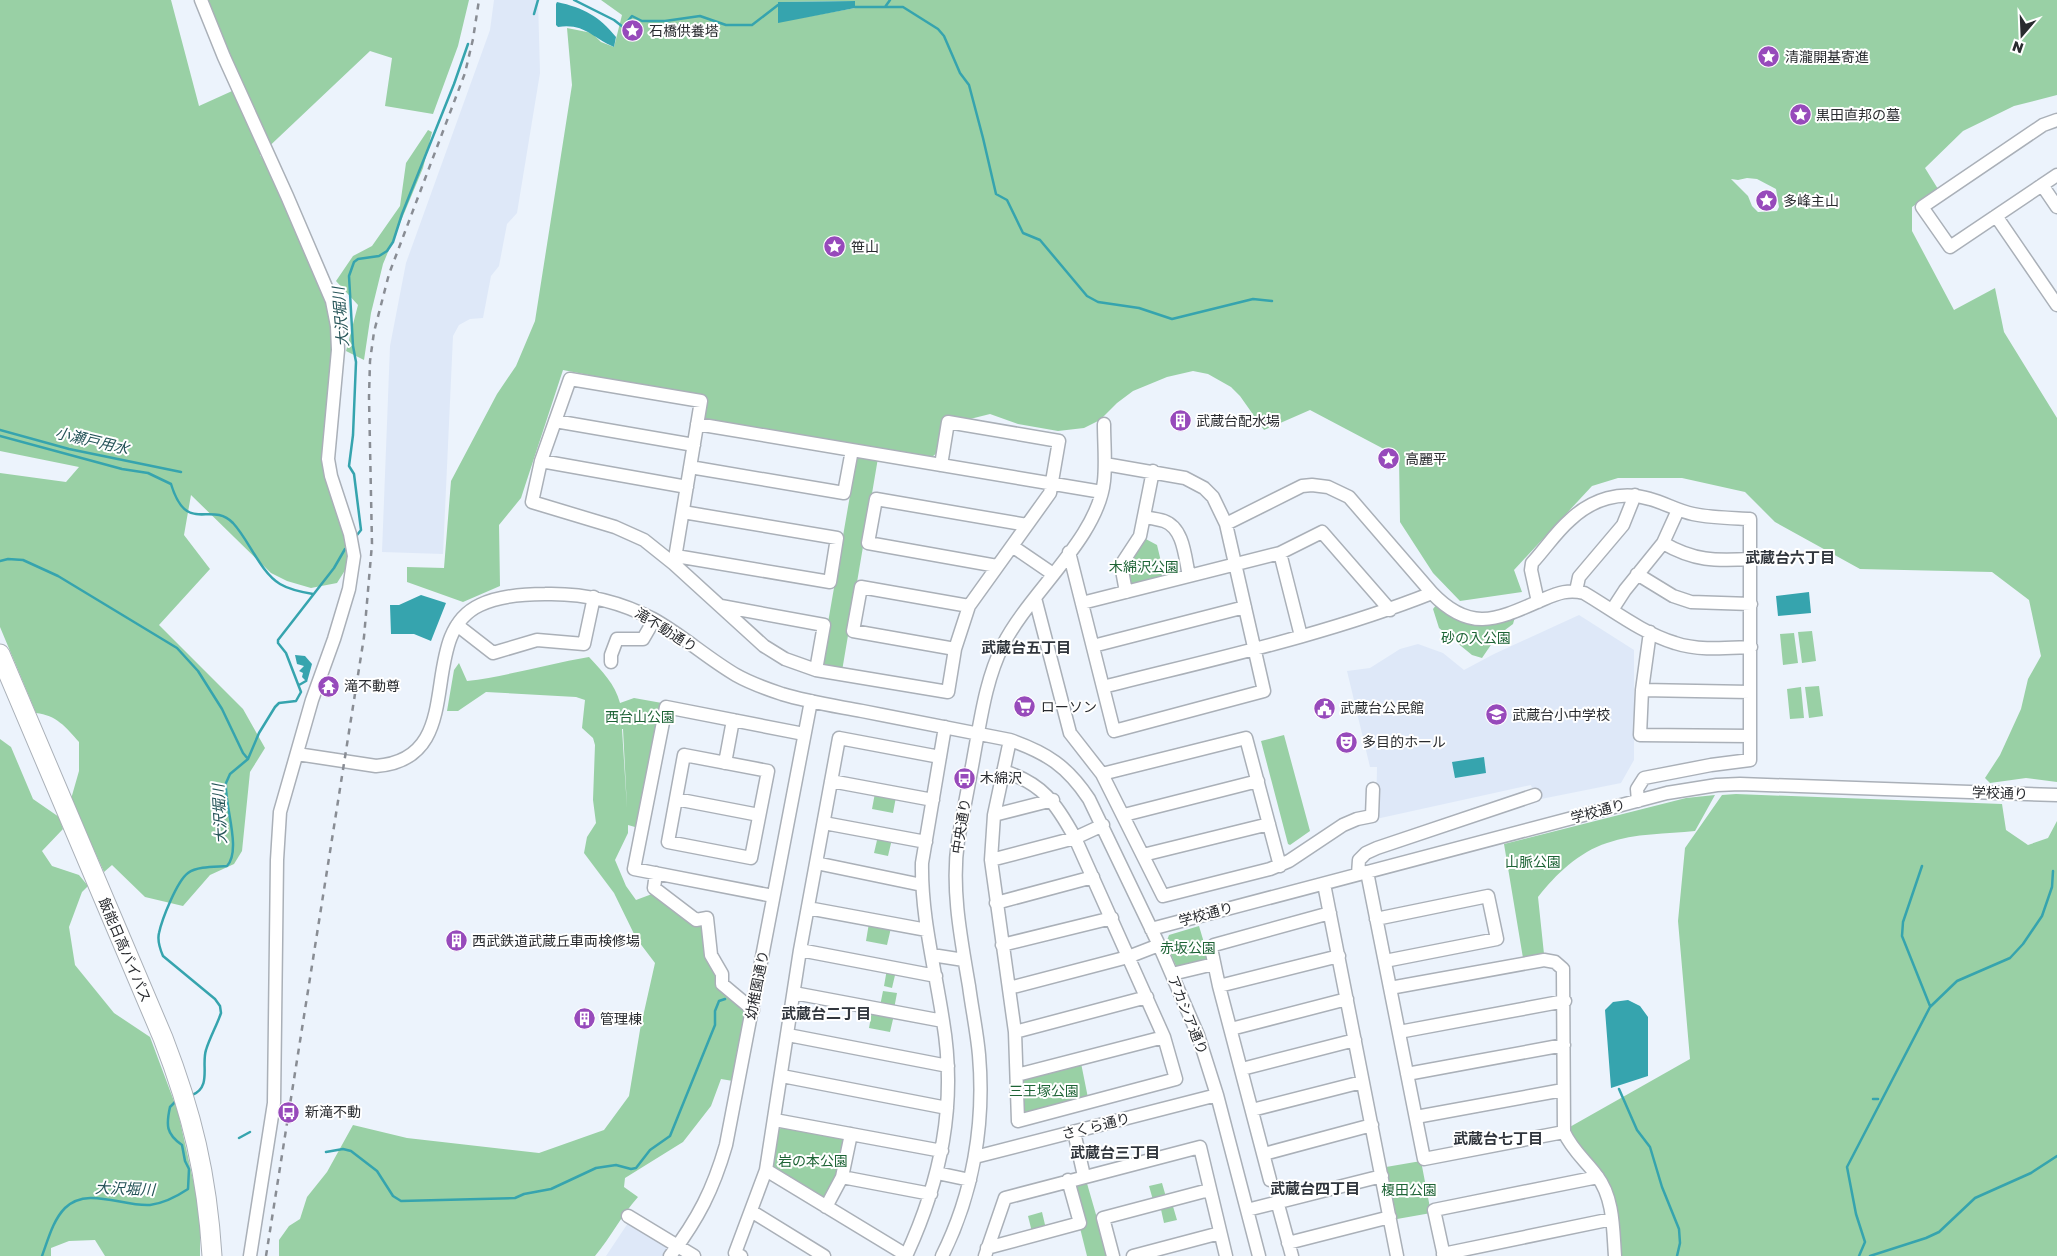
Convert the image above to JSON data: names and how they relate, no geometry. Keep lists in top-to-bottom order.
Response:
{
  "streets": {
    "highway": ["飯能日高バイパス"],
    "street": [
      "滝不動通り",
      "学校通り",
      "中央通り",
      "幼稚園通り",
      "アカシア通り",
      "さくら通り"
    ]
  },
  "crossings": [
    ["滝不動通り", "中央通り"],
    ["滝不動通り", "幼稚園通り"],
    ["滝不動通り", "アカシア通り"],
    ["学校通り", "アカシア通り"],
    ["中央通り", "アカシア通り"],
    ["中央通り", "さくら通り"],
    ["アカシア通り", "さくら通り"]
  ],
  "districts": [
    "武蔵台六丁目",
    "武蔵台五丁目",
    "武蔵台二丁目",
    "武蔵台七丁目",
    "武蔵台三丁目",
    "武蔵台四丁目"
  ],
  "water": ["大沢堀川", "小瀬戸用水"],
  "parks": [
    "木綿沢公園",
    "砂の入公園",
    "西台山公園",
    "山脈公園",
    "赤坂公園",
    "三王塚公園",
    "岩の本公園",
    "榎田公園"
  ],
  "places": {
    "place": [
      "石橋供養塔",
      "清瀧開基寄進",
      "黒田直邦の墓",
      "多峰主山",
      "笹山",
      "高麗平"
    ],
    "building": ["武蔵台配水場", "西武鉄道武蔵丘車両検修場", "管理棟"],
    "temple": ["滝不動尊"],
    "supermarket": ["ローソン"],
    "public building": ["武蔵台公民館"],
    "school or university": ["武蔵台小中学校"],
    "theatre": ["多目的ホール"],
    "bus stop": ["木綿沢", "新滝不動"]
  },
  "north": "bottom"
}
